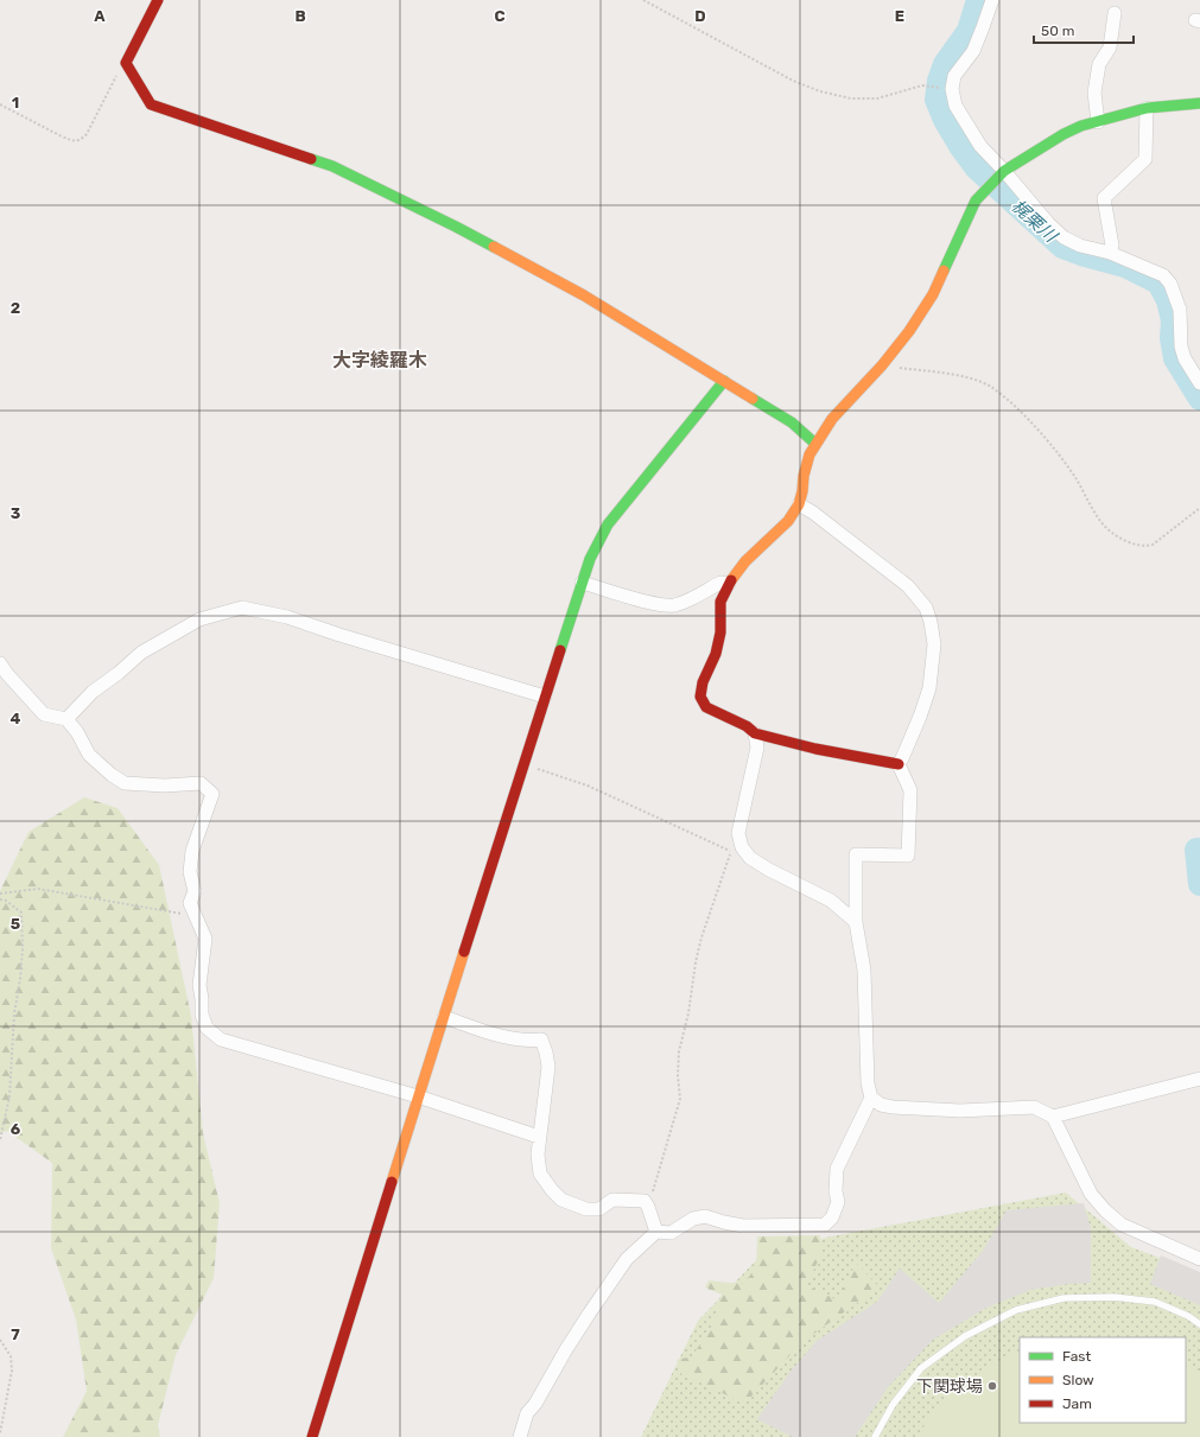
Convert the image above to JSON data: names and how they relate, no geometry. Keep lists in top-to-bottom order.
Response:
{
  "districts": ["大字綾羅木"],
  "water": ["梶栗川"],
  "places": ["下関球場"],
  "legend": ["Fast", "Slow", "Jam"],
  "scale_bar": "50 m",
  "grid": {
    "columns": [
      "A",
      "B",
      "C",
      "D",
      "E"
    ],
    "rows": [
      "1",
      "2",
      "3",
      "4",
      "5",
      "6",
      "7"
    ]
  }
}
